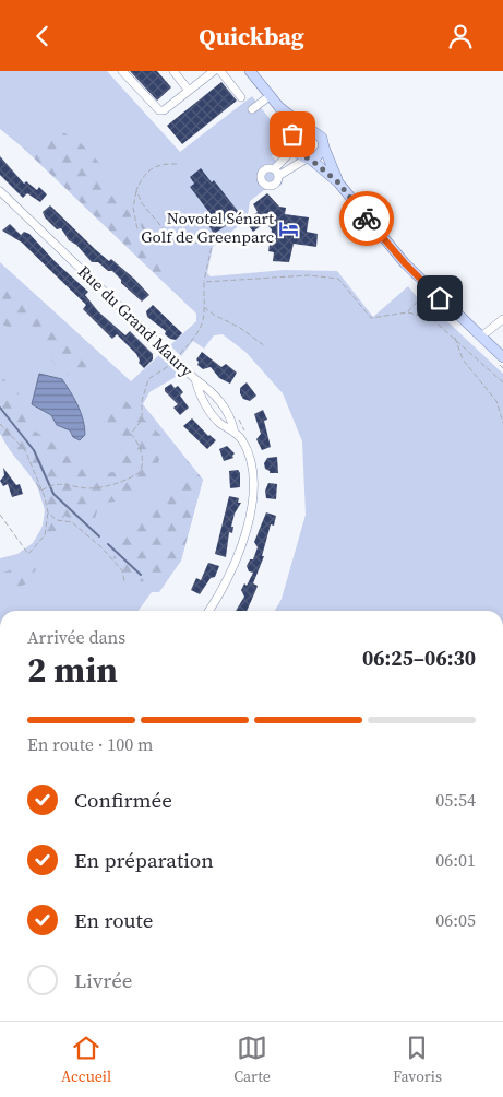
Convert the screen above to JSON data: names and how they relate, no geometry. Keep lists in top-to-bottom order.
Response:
{
  "streets": {
    "street": ["Rue du Grand Maury"]
  },
  "places": {
    "hotel": ["Novotel Sénart Golf de Greenparc"]
  },
  "page": {
    "header": "Quickbag",
    "heading": ["2 min", "Arrivée dans", "06:25–06:30"],
    "bar": "En route · 100 m",
    "list": [
      ["Confirmée", "05:54"],
      ["En préparation", "06:01"],
      ["En route", "06:05"],
      "Livrée"
    ],
    "tabs": ["Accueil", "Carte", "Favoris"]
  }
}
